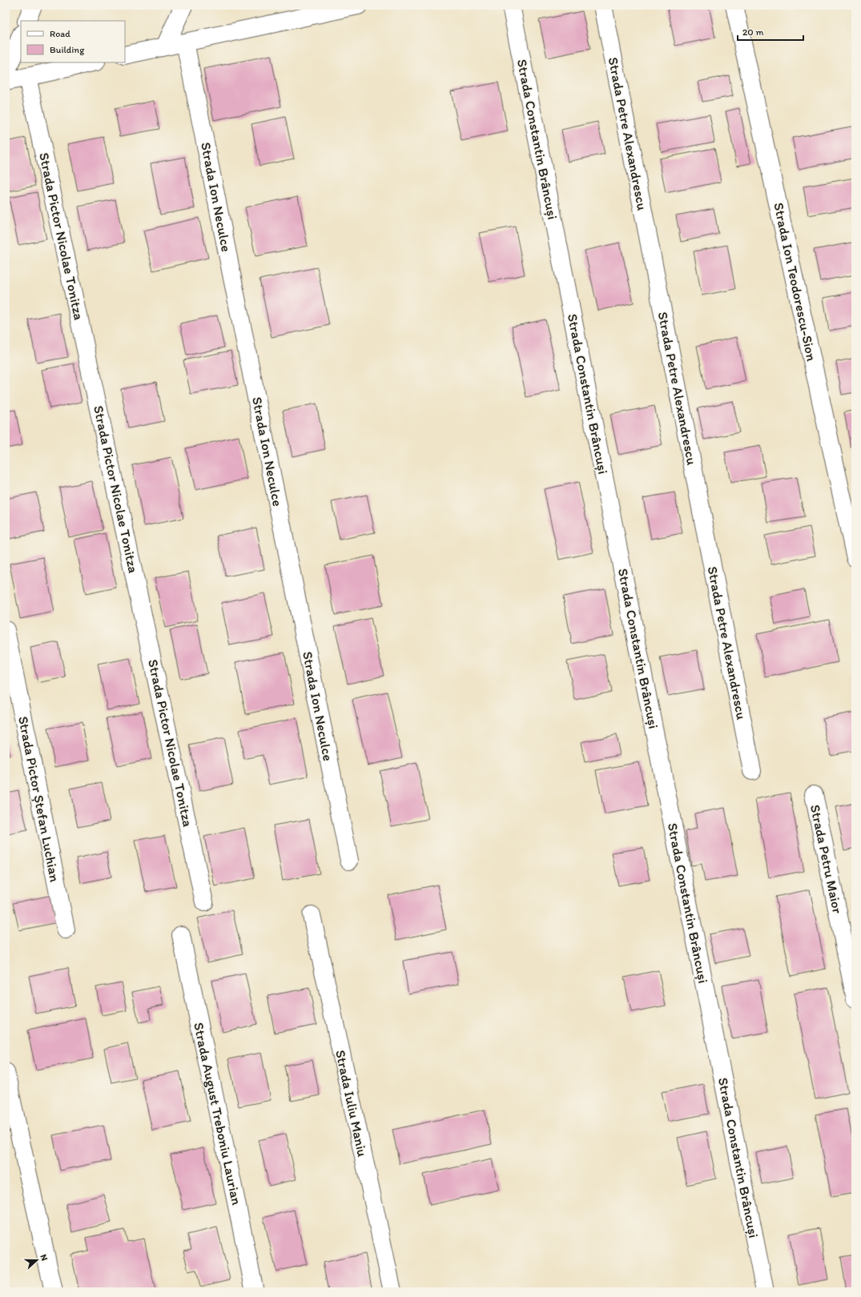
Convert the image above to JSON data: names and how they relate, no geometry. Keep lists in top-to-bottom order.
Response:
{
  "streets": {
    "street": [
      "Strada Petre Alexandrescu",
      "Strada Constantin Brâncuși",
      "Strada Ion Neculce",
      "Strada Pictor Nicolae Tonitza",
      "Strada Ion Teodorescu-Sion",
      "Strada Pictor Ștefan Luchian",
      "Strada Petru Maior",
      "Strada Iuliu Maniu",
      "Strada August Treboniu Laurian"
    ]
  },
  "legend": ["Road", "Building"],
  "scale_bar": "20 m",
  "north": "right"
}
